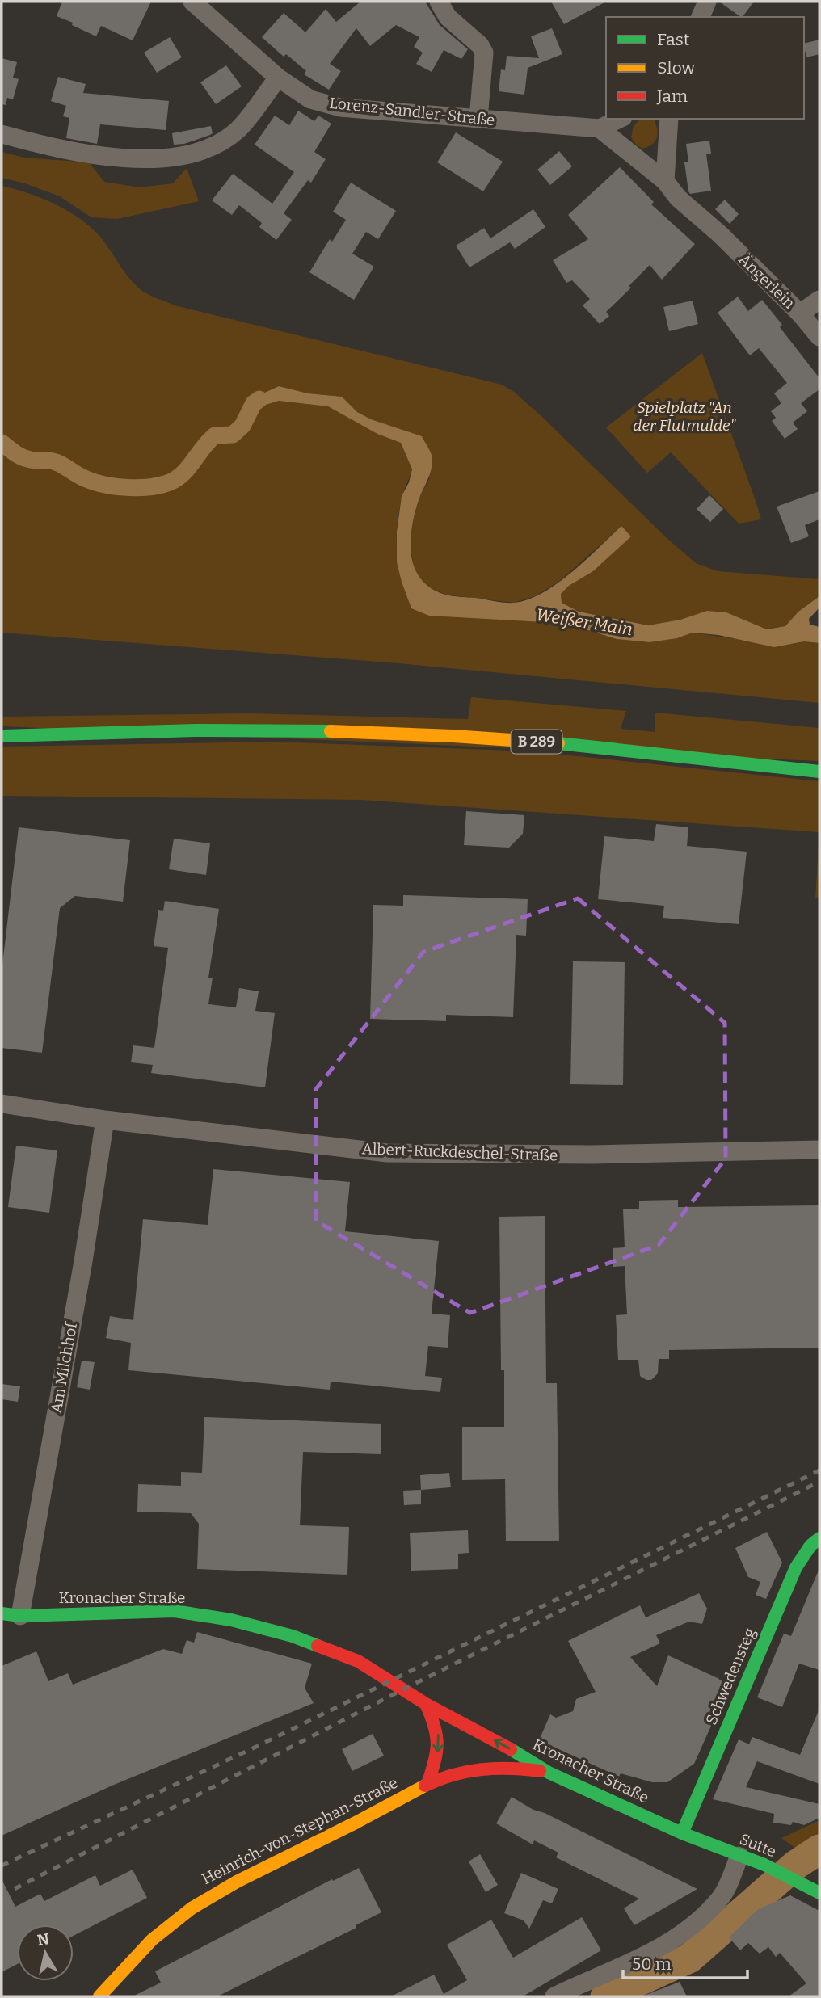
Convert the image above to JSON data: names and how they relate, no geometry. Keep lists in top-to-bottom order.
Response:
{
  "streets": {
    "main road": [
      "B 289",
      "Kronacher Straße",
      "Schwedensteg",
      "Heinrich-von-Stephan-Straße",
      "Sutte"
    ],
    "street": [
      "Lorenz-Sandler-Straße",
      "Ängerlein",
      "Albert-Ruckdeschel-Straße",
      "Am Milchhof"
    ]
  },
  "crossings": [
    ["Lorenz-Sandler-Straße", "Ängerlein"],
    ["Albert-Ruckdeschel-Straße", "Am Milchhof"],
    ["Am Milchhof", "Kronacher Straße"],
    ["Kronacher Straße", "Schwedensteg"],
    ["Kronacher Straße", "Heinrich-von-Stephan-Straße"],
    ["Kronacher Straße", "Sutte"],
    ["Schwedensteg", "Sutte"]
  ],
  "water": ["Weißer Main"],
  "parks": ["Spielplatz \"An der Flutmulde\""],
  "legend": ["Fast", "Slow", "Jam"],
  "scale_bar": "50 m",
  "north": "top"
}
